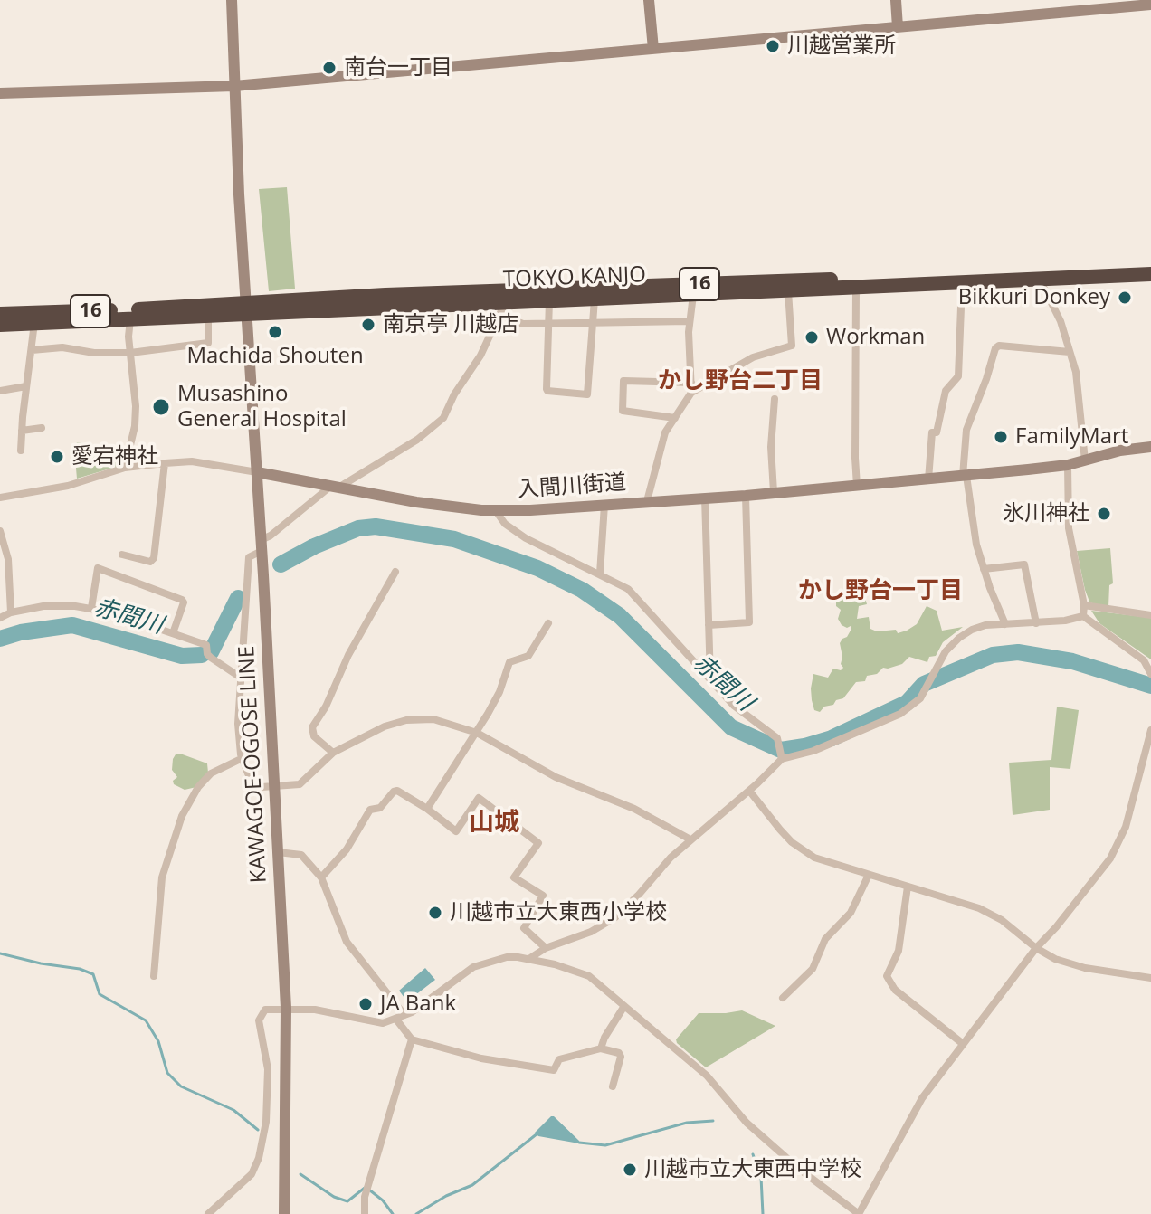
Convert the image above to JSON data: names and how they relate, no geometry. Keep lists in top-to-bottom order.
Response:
{
  "streets": {
    "highway": ["TOKYO KANJO", "16"],
    "street": ["入間川街道", "KAWAGOE-OGOSE LINE"]
  },
  "crossings": [
    ["TOKYO KANJO", "KAWAGOE-OGOSE LINE"],
    ["入間川街道", "KAWAGOE-OGOSE LINE"]
  ],
  "districts": ["かし野台二丁目", "かし野台一丁目", "山城"],
  "water": ["赤間川"],
  "places": [
    "川越営業所",
    "南台一丁目",
    "Bikkuri Donkey",
    "南京亭 川越店",
    "Machida Shouten",
    "Workman",
    "Musashino General Hospital",
    "FamilyMart",
    "愛宕神社",
    "氷川神社",
    "川越市立大東西小学校",
    "JA Bank",
    "川越市立大東西中学校"
  ]
}
